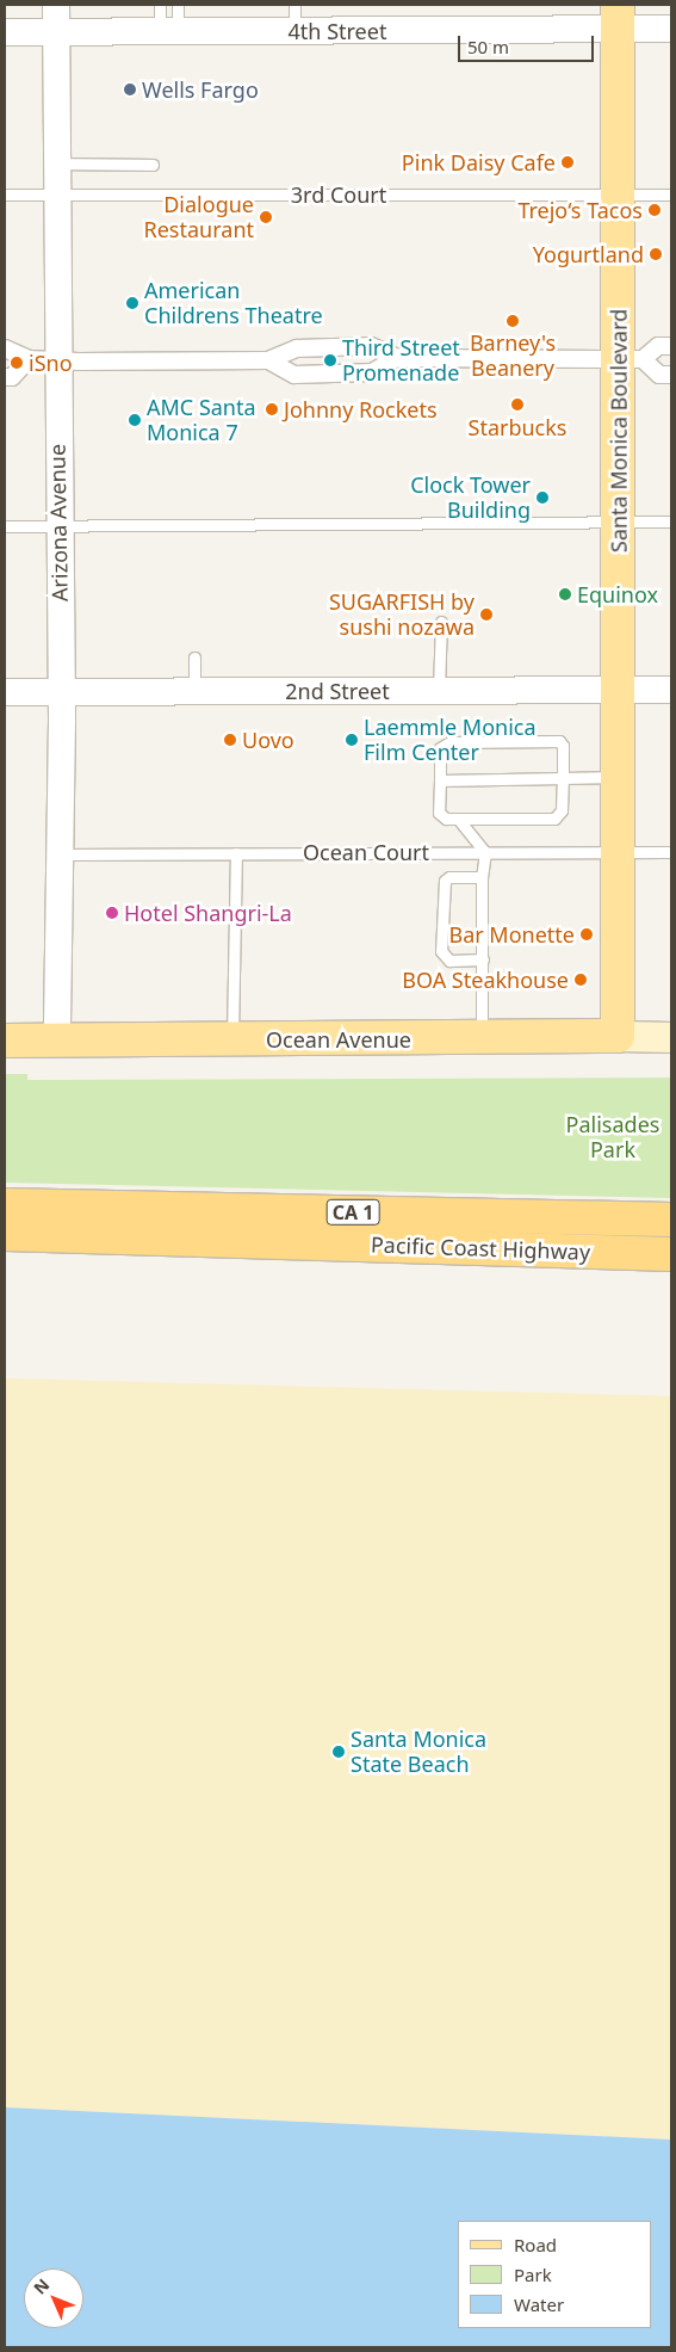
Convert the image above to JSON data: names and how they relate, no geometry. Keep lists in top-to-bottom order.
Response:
{
  "streets": {
    "highway": ["CA 1", "Pacific Coast Highway"],
    "main road": ["Santa Monica Boulevard", "Ocean Avenue"],
    "street": ["4th Street", "Arizona Avenue", "2nd Street"],
    "lane": ["3rd Court", "Ocean Court"]
  },
  "crossings": [
    ["4th Street", "Santa Monica Boulevard"],
    ["4th Street", "Arizona Avenue"],
    ["3rd Court", "Santa Monica Boulevard"],
    ["3rd Court", "Arizona Avenue"],
    ["Santa Monica Boulevard", "2nd Street"],
    ["Santa Monica Boulevard", "Ocean Court"],
    ["Santa Monica Boulevard", "Ocean Avenue"],
    ["Arizona Avenue", "2nd Street"],
    ["Arizona Avenue", "Ocean Court"],
    ["Arizona Avenue", "Ocean Avenue"]
  ],
  "parks": ["Palisades Park"],
  "places": [
    "Wells Fargo",
    "Pink Daisy Cafe",
    "Trejo‘s Tacos",
    "Dialogue Restaurant",
    "Yogurtland",
    "American Childrens Theatre",
    "Barney's Beanery",
    "Third Street Promenade",
    "iSno",
    "Starbucks",
    "Johnny Rockets",
    "AMC Santa Monica 7",
    "Clock Tower Building",
    "Equinox",
    "SUGARFISH by sushi nozawa",
    "Uovo",
    "Laemmle Monica Film Center",
    "Hotel Shangri-La",
    "Bar Monette",
    "BOA Steakhouse",
    "Santa Monica State Beach"
  ],
  "legend": ["Road", "Park", "Water"],
  "scale_bar": "50 m",
  "north": "top left"
}
